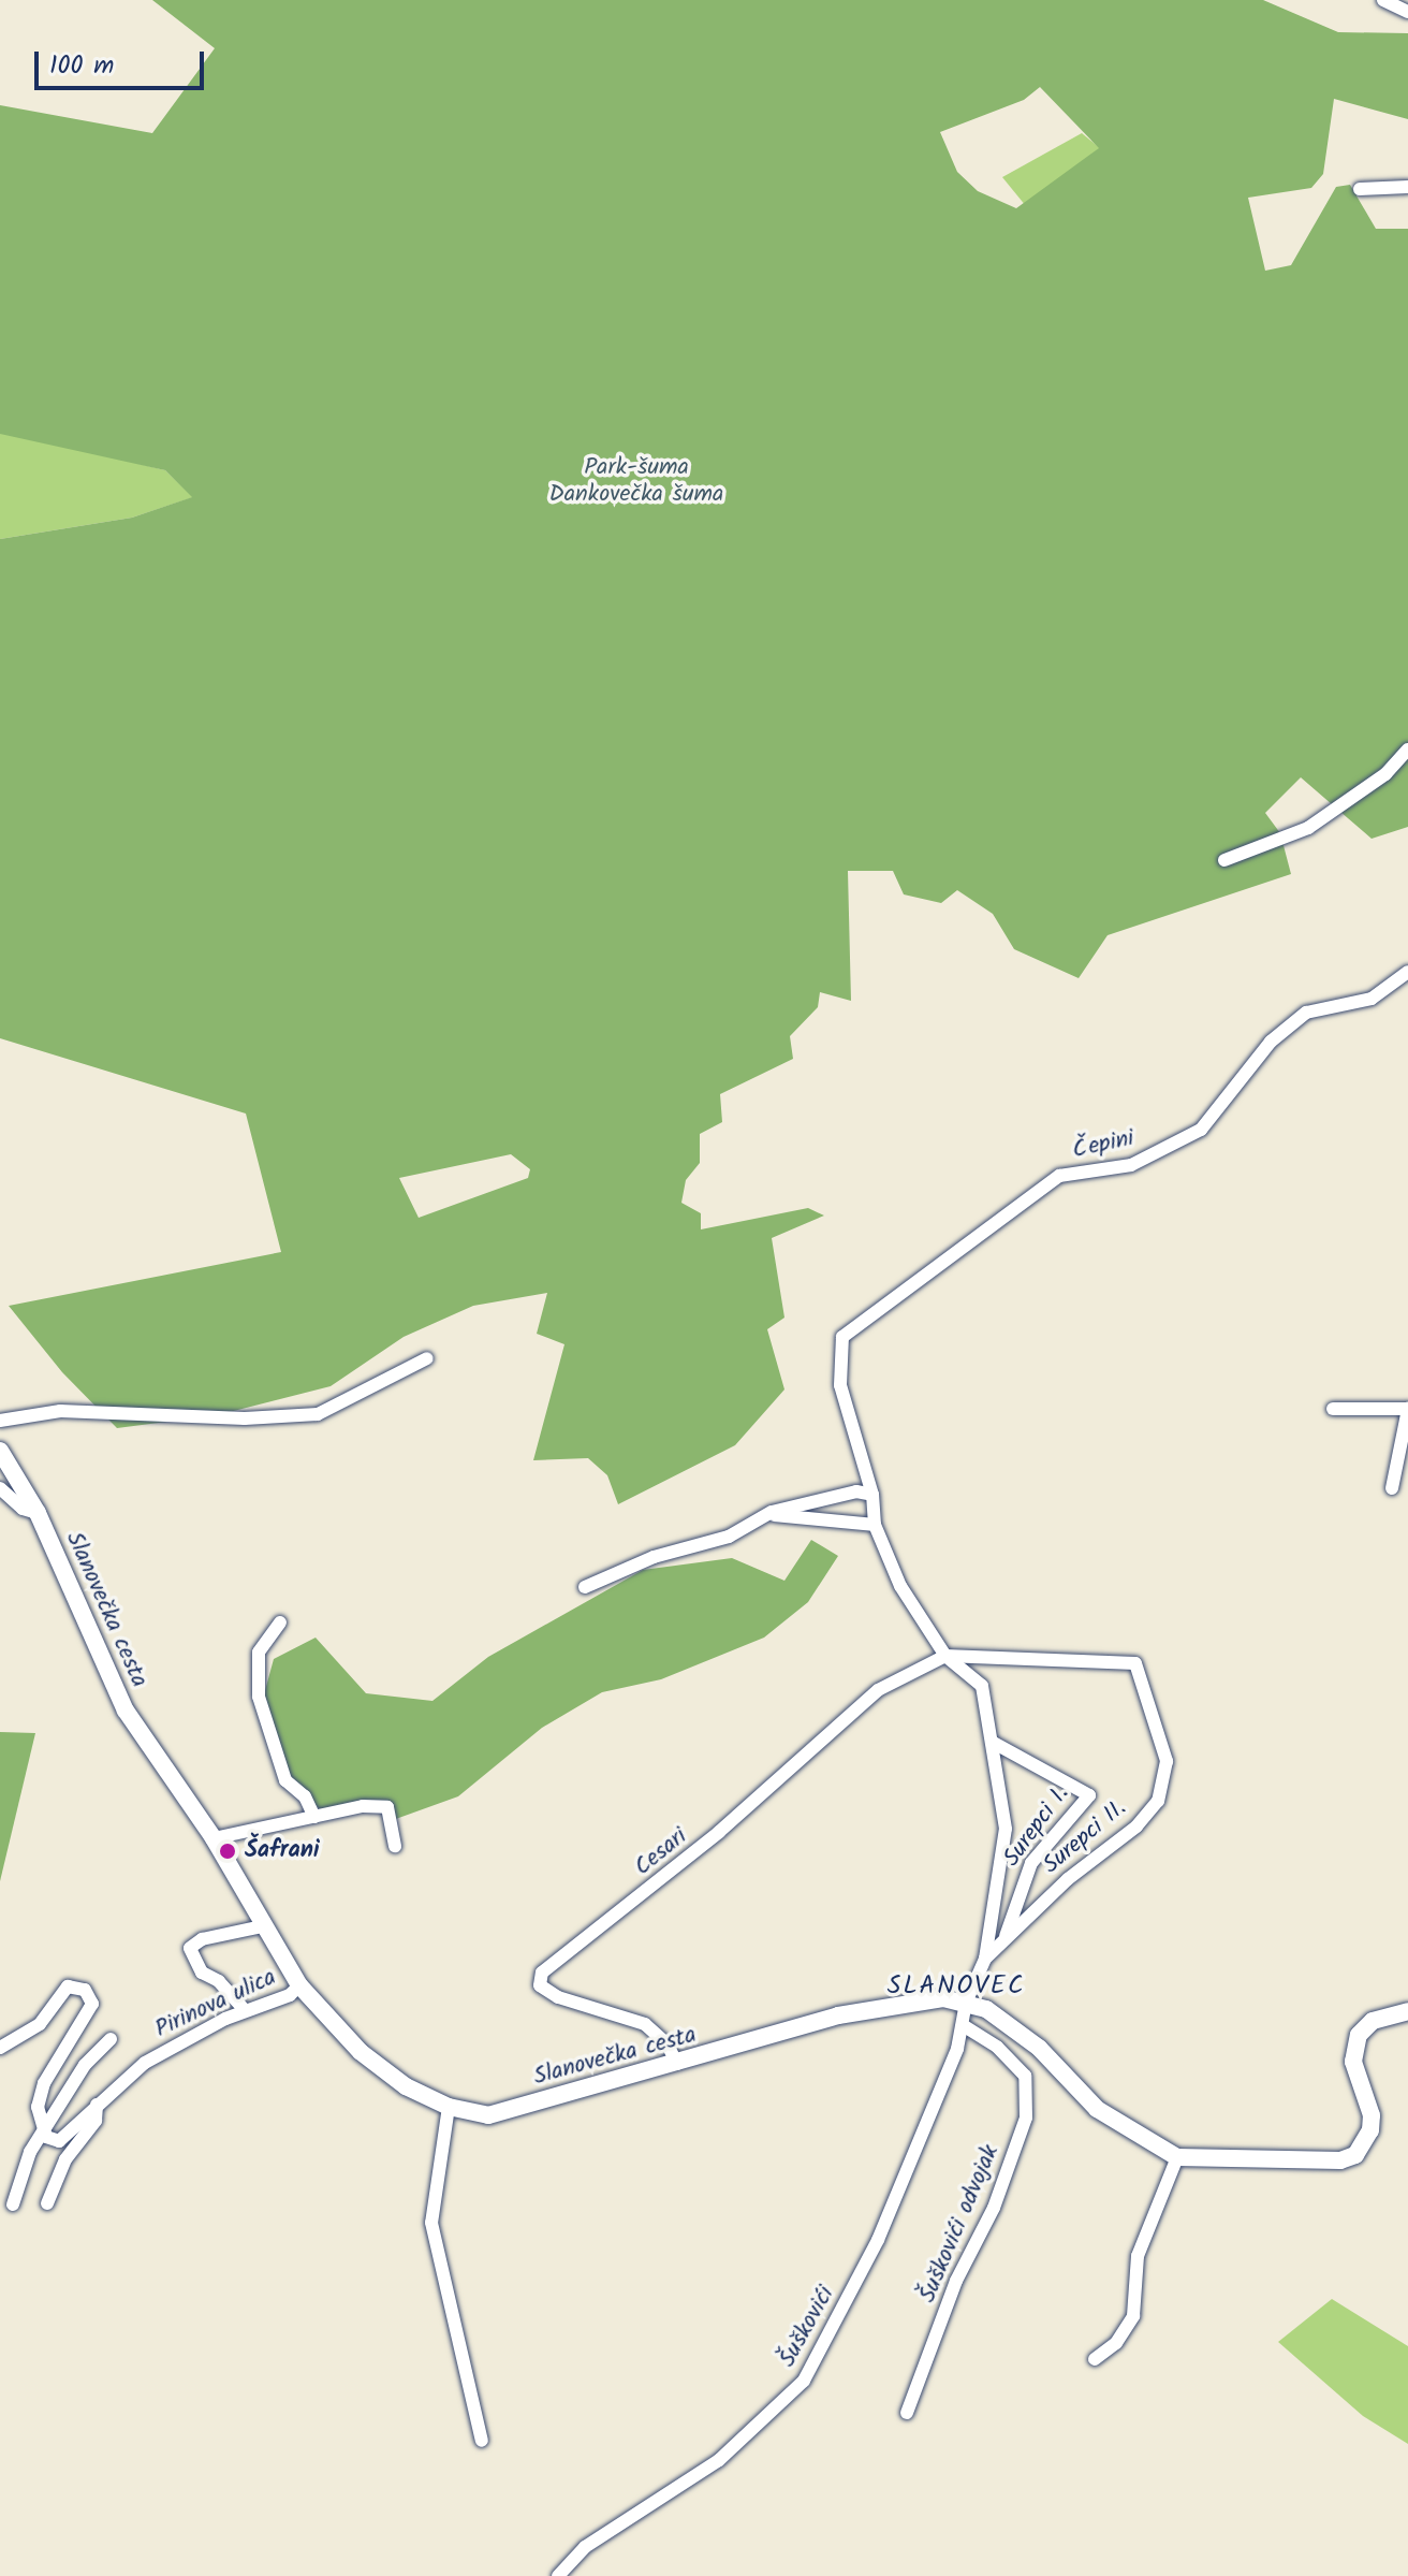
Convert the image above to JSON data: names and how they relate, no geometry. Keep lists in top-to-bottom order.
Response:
{
  "streets": {
    "street": [
      "Čepini",
      "Slanovečka cesta",
      "Surepci I.",
      "Surepci II.",
      "Cesari",
      "Pirinova ulica",
      "Šuškovići odvojak",
      "Šuškovići"
    ]
  },
  "crossings": [
    ["Slanovečka cesta", "Cesari"],
    ["Slanovečka cesta", "Pirinova ulica"],
    ["Slanovečka cesta", "Šuškovići"],
    ["Surepci I.", "Surepci II."],
    ["Surepci II.", "Cesari"],
    ["Šuškovići odvojak", "Šuškovići"]
  ],
  "districts": ["SLANOVEC"],
  "parks": ["Park-šuma Dankovečka šuma"],
  "places": ["Šafrani"],
  "scale_bar": "100 m"
}
